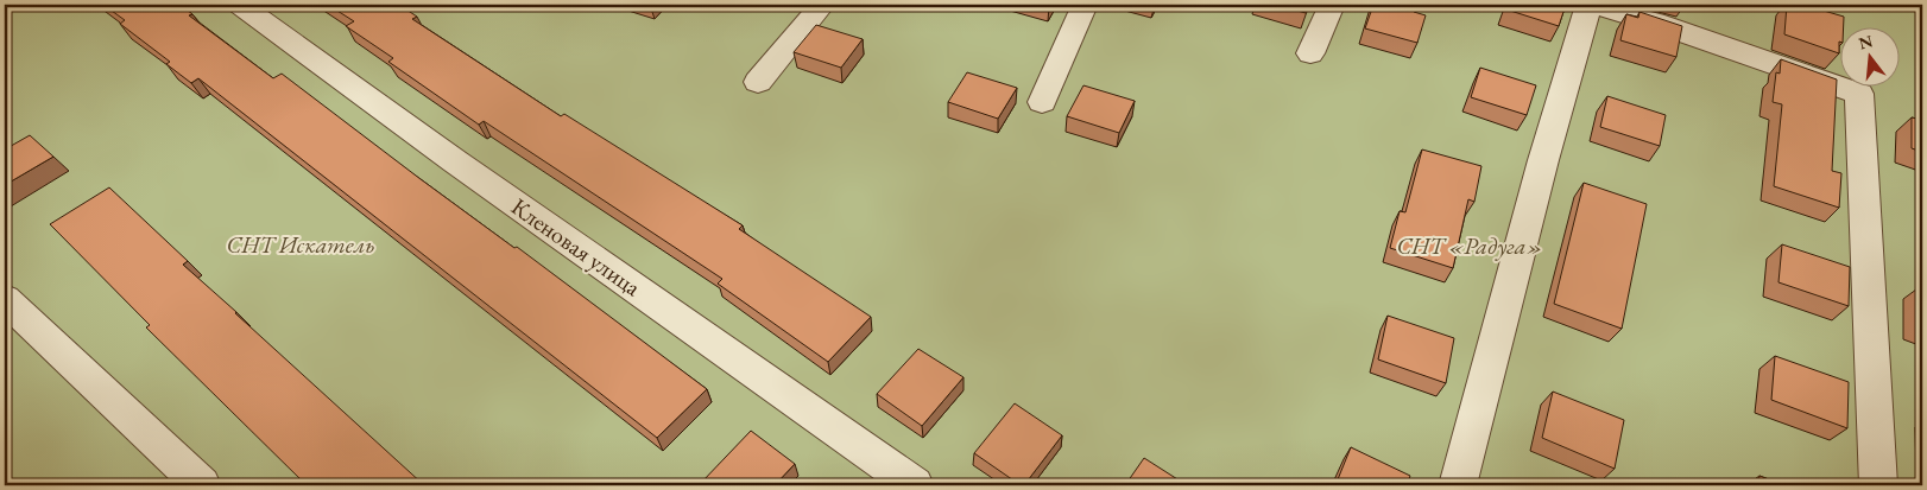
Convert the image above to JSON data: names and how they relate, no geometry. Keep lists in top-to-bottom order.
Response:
{
  "streets": {
    "street": ["Кленовая улица"]
  },
  "parks": ["СНТ Искатель", "СНТ «Радуга»"],
  "north": "top"
}
